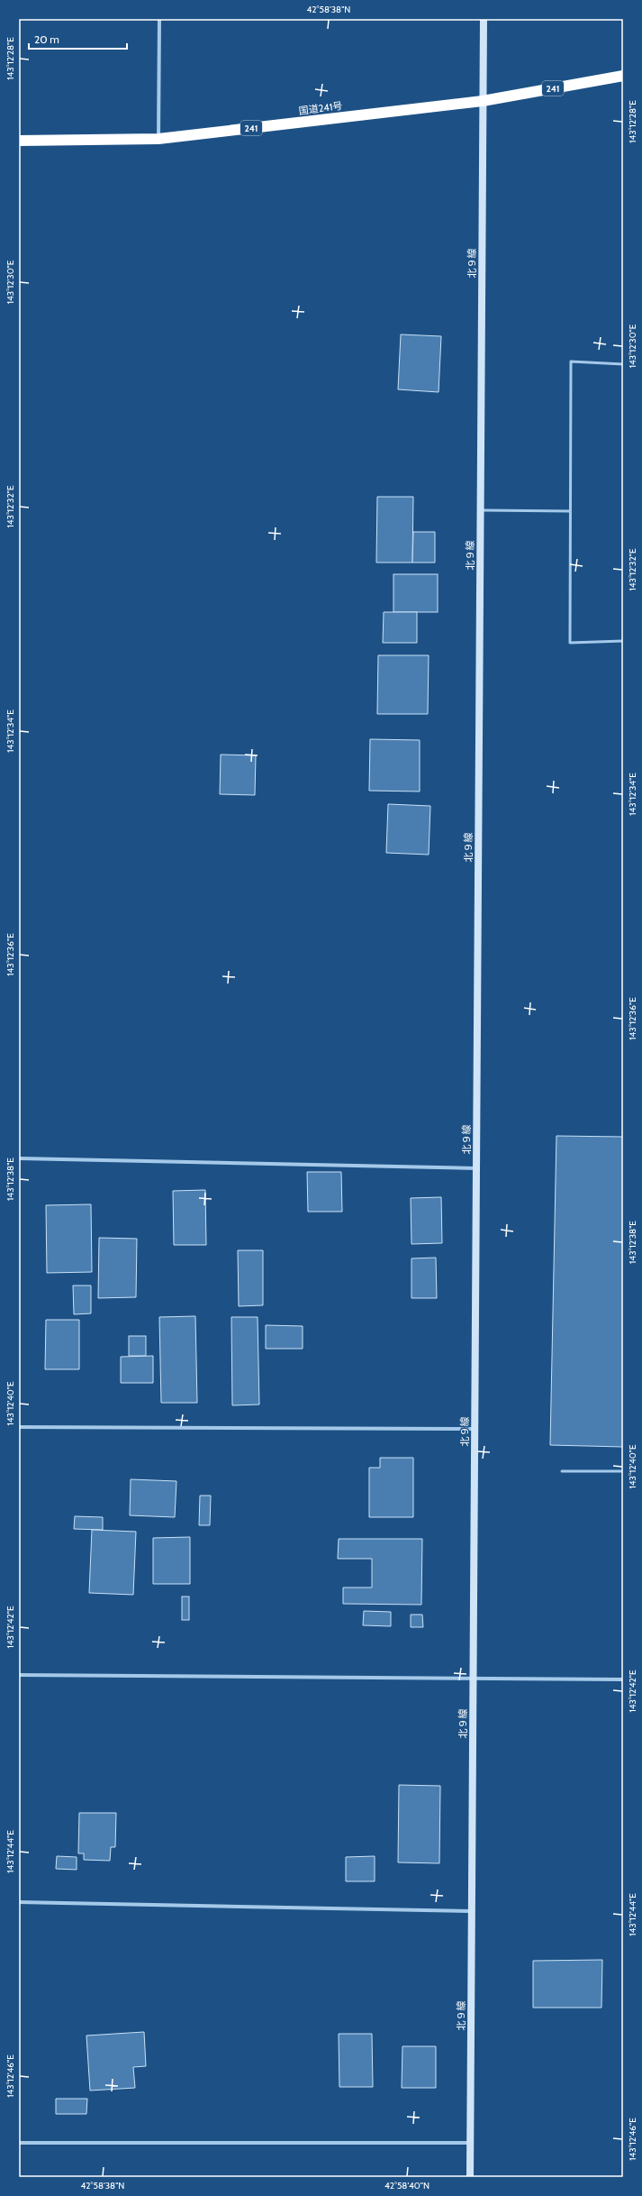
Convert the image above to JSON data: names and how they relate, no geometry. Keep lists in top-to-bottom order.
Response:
{
  "streets": {
    "highway": ["241", "国道241号"],
    "street": ["北９線"]
  },
  "crossings": [
    ["国道241号", "北９線"]
  ],
  "scale_bar": "20 m",
  "coordinates": [
    "42°58'38\"N",
    "143°12'28\"E",
    "143°12'30\"E",
    "143°12'32\"E",
    "143°12'34\"E",
    "143°12'36\"E",
    "143°12'38\"E",
    "143°12'40\"E",
    "143°12'42\"E",
    "143°12'44\"E",
    "143°12'46\"E",
    "42°58'40\"N"
  ]
}
